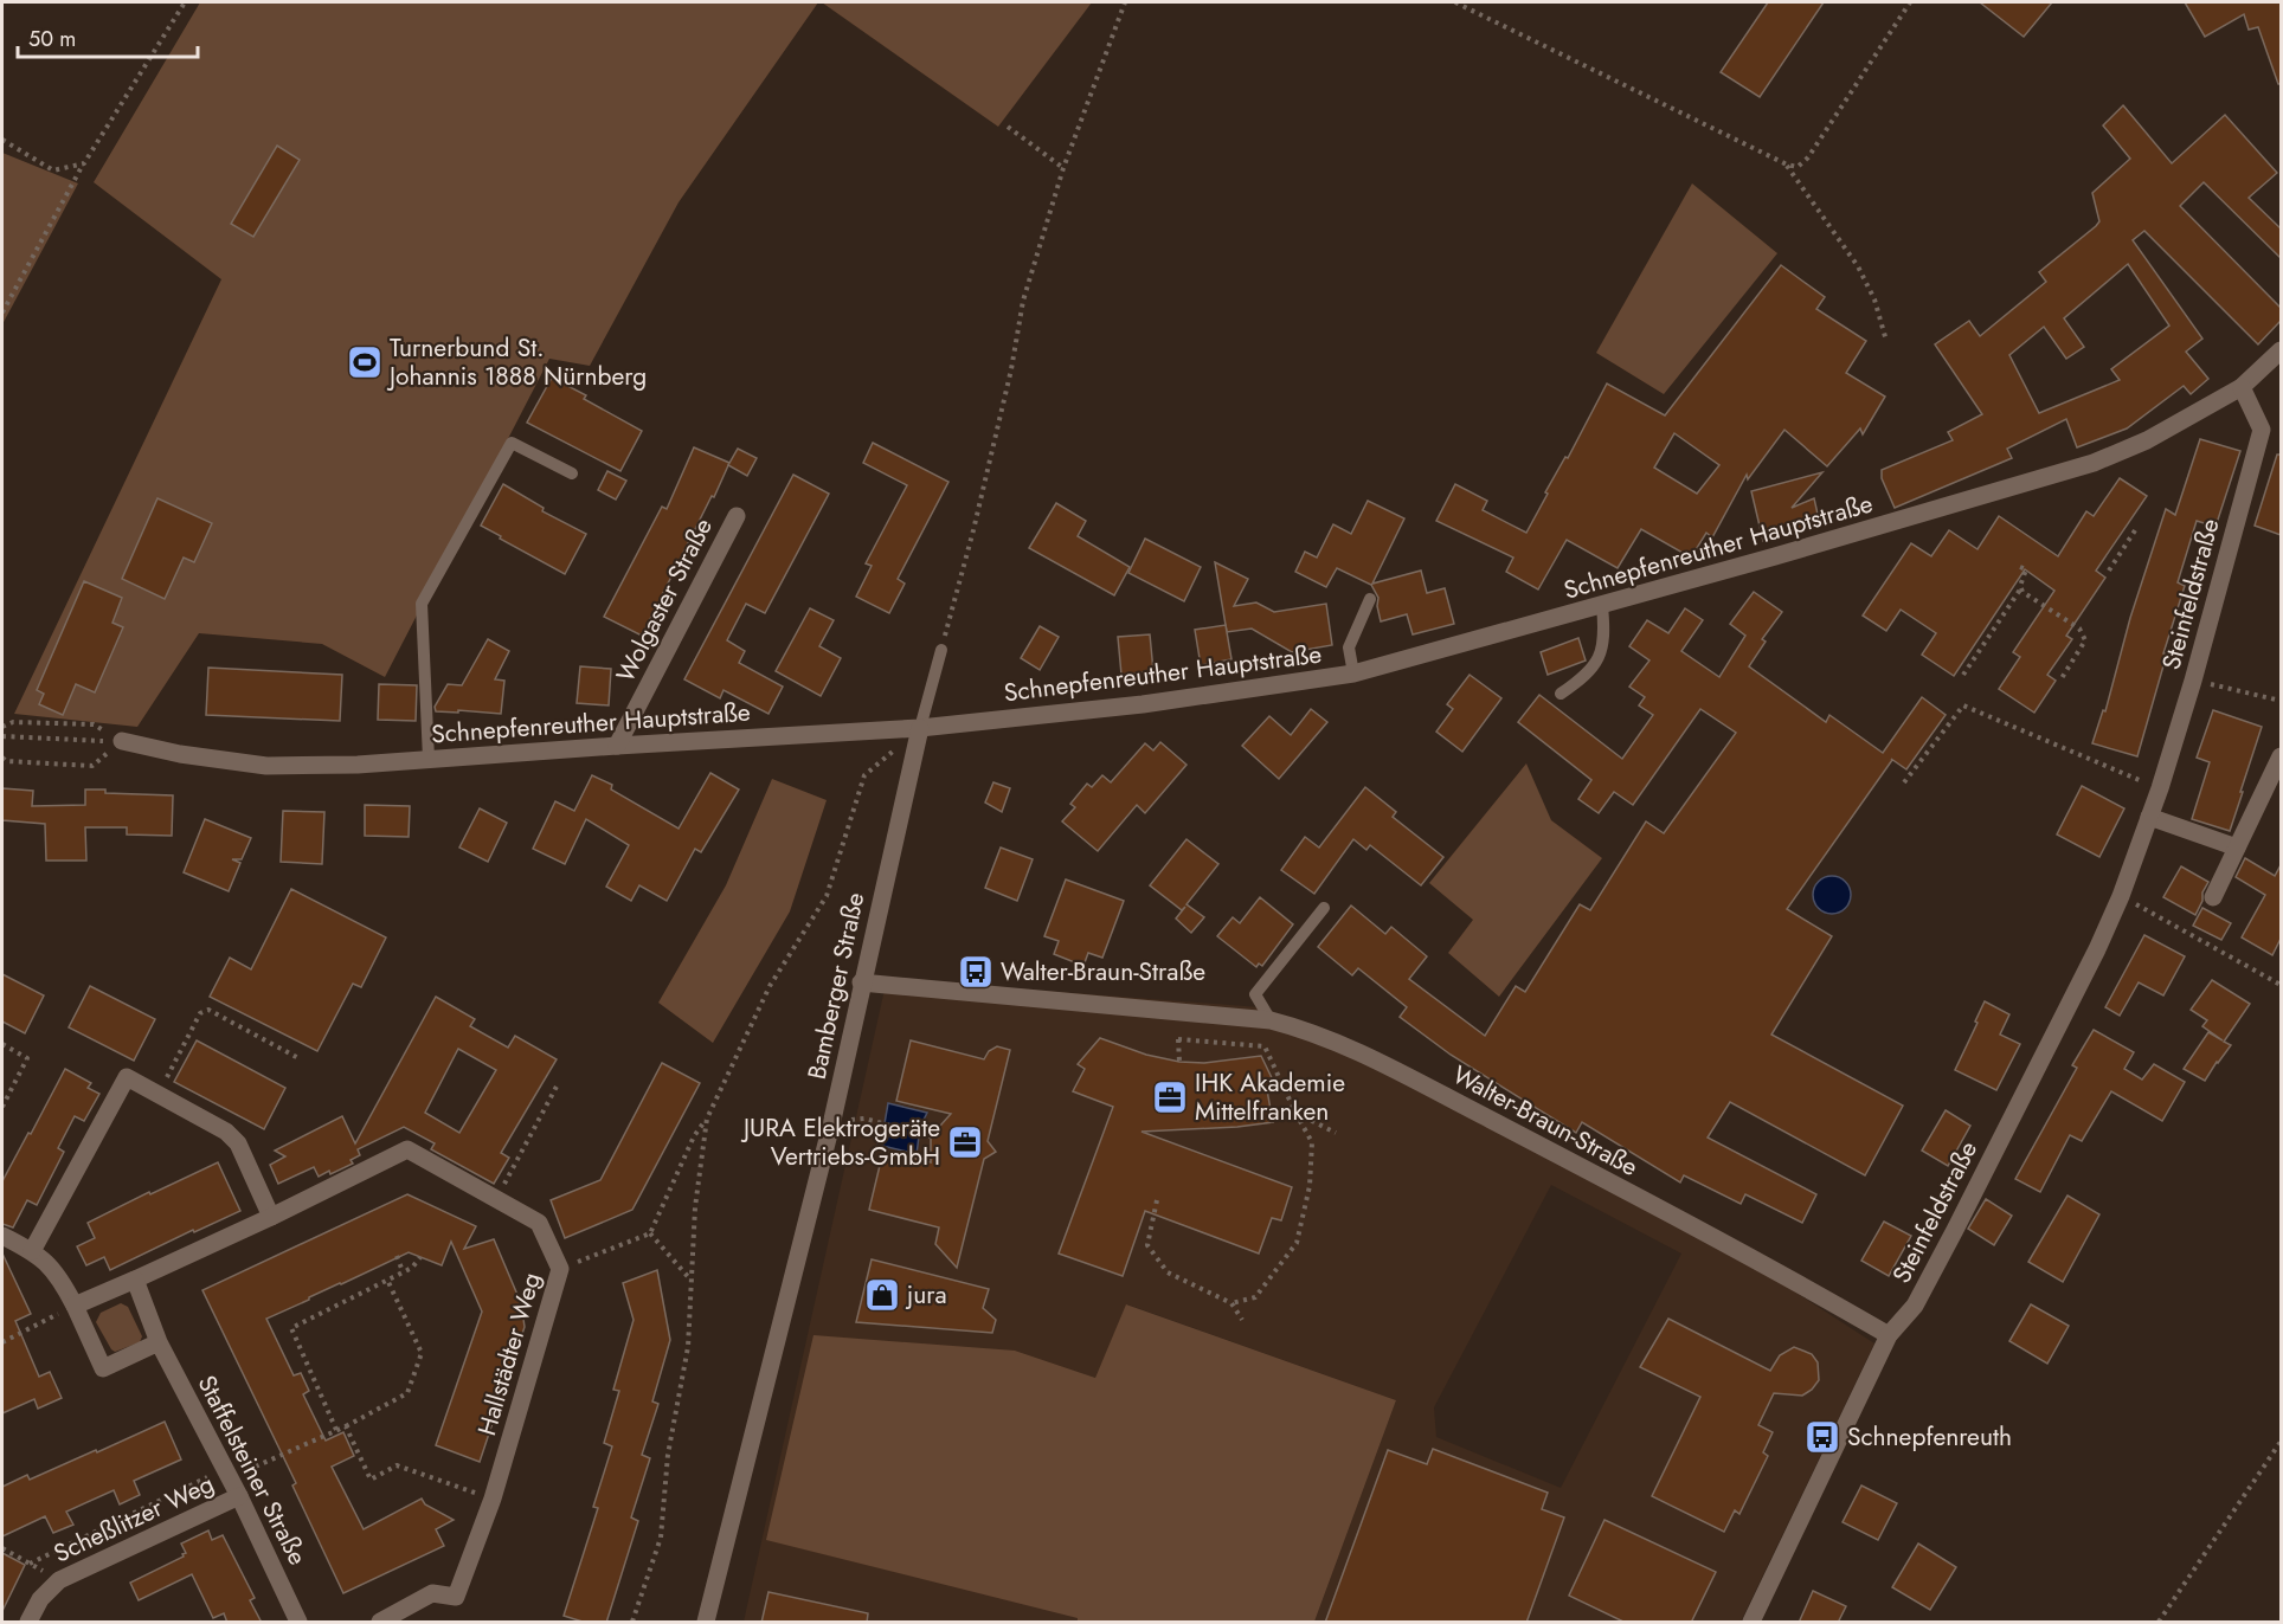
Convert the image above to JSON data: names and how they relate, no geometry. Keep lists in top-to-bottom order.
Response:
{
  "streets": {
    "street": [
      "Schnepfenreuther Hauptstraße",
      "Steinfeldstraße",
      "Wolgaster Straße",
      "Bamberger Straße",
      "Walter-Braun-Straße",
      "Hallstädter Weg",
      "Staffelsteiner Straße",
      "Scheßlitzer Weg"
    ]
  },
  "crossings": [
    ["Schnepfenreuther Hauptstraße", "Steinfeldstraße"],
    ["Schnepfenreuther Hauptstraße", "Wolgaster Straße"],
    ["Schnepfenreuther Hauptstraße", "Bamberger Straße"],
    ["Steinfeldstraße", "Walter-Braun-Straße"],
    ["Bamberger Straße", "Walter-Braun-Straße"],
    ["Hallstädter Weg", "Staffelsteiner Straße"],
    ["Staffelsteiner Straße", "Scheßlitzer Weg"]
  ],
  "places": {
    "sports": ["Turnerbund St. Johannis 1888 Nürnberg"],
    "bus stop": ["Walter-Braun-Straße", "Schnepfenreuth"],
    "office": ["IHK Akademie Mittelfranken", "JURA Elektrogeräte Vertriebs-GmbH"],
    "shop": ["jura"]
  },
  "scale_bar": "50 m"
}
